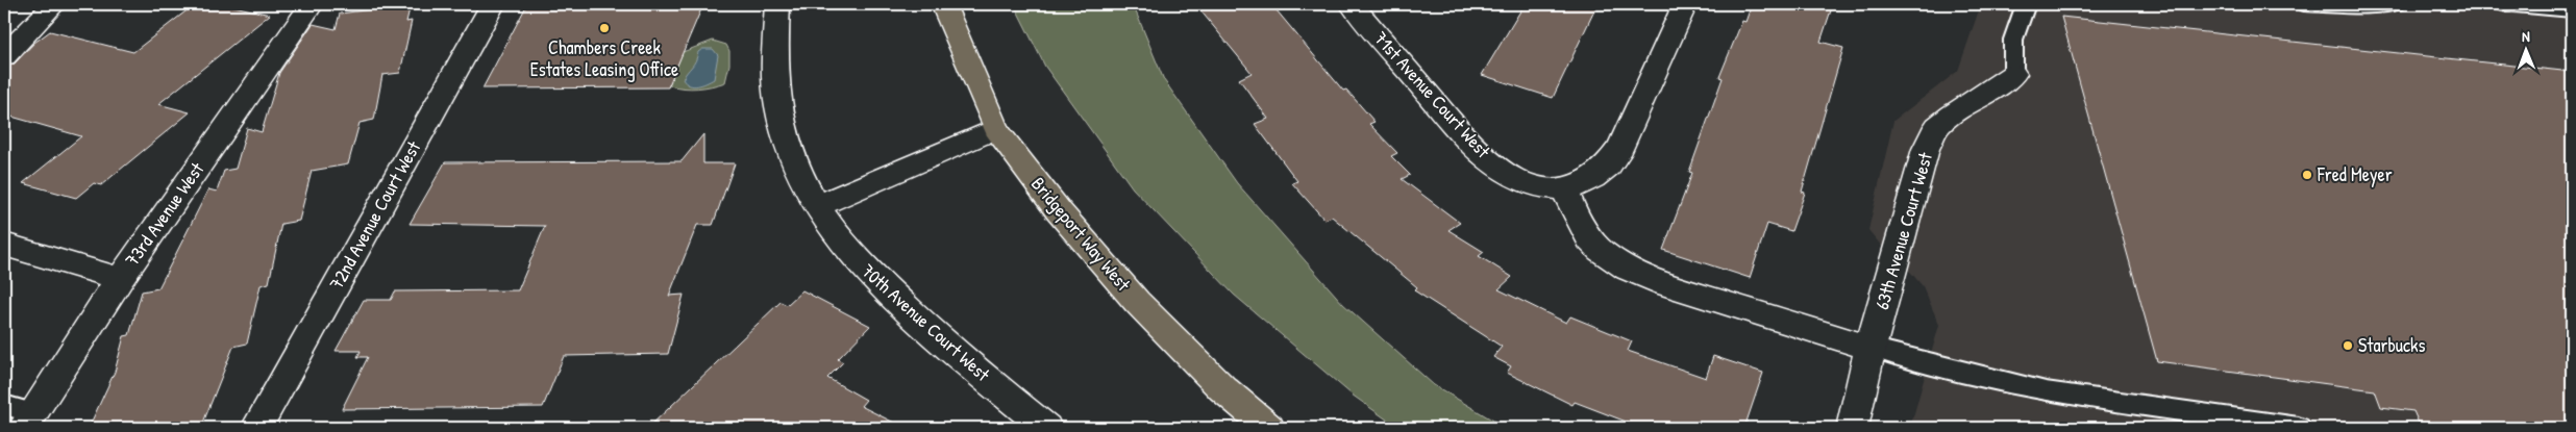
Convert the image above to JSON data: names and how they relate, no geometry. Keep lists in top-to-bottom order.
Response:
{
  "streets": {
    "main road": ["Bridgeport Way West"],
    "street": [
      "71st Avenue Court West",
      "73rd Avenue West",
      "72nd Avenue Court West",
      "63th Avenue Court West",
      "70th Avenue Court West"
    ]
  },
  "places": ["Chambers Creek Estates Leasing Office", "Fred Meyer", "Starbucks"],
  "north": "top"
}
